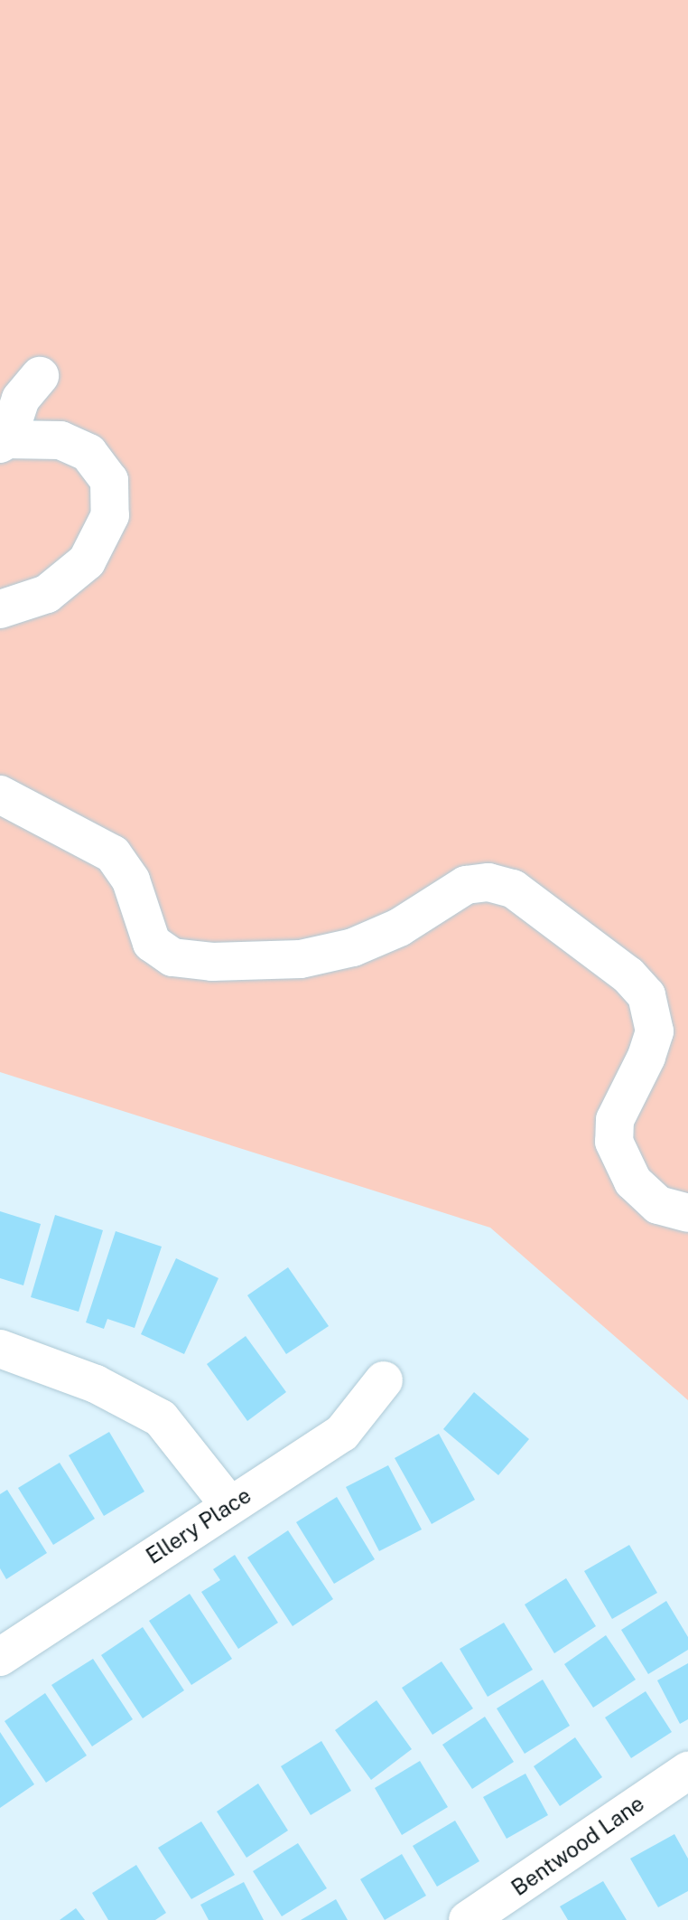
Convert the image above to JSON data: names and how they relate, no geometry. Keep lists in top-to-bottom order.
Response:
{
  "streets": {
    "street": ["Ellery Place", "Bentwood Lane"]
  }
}
